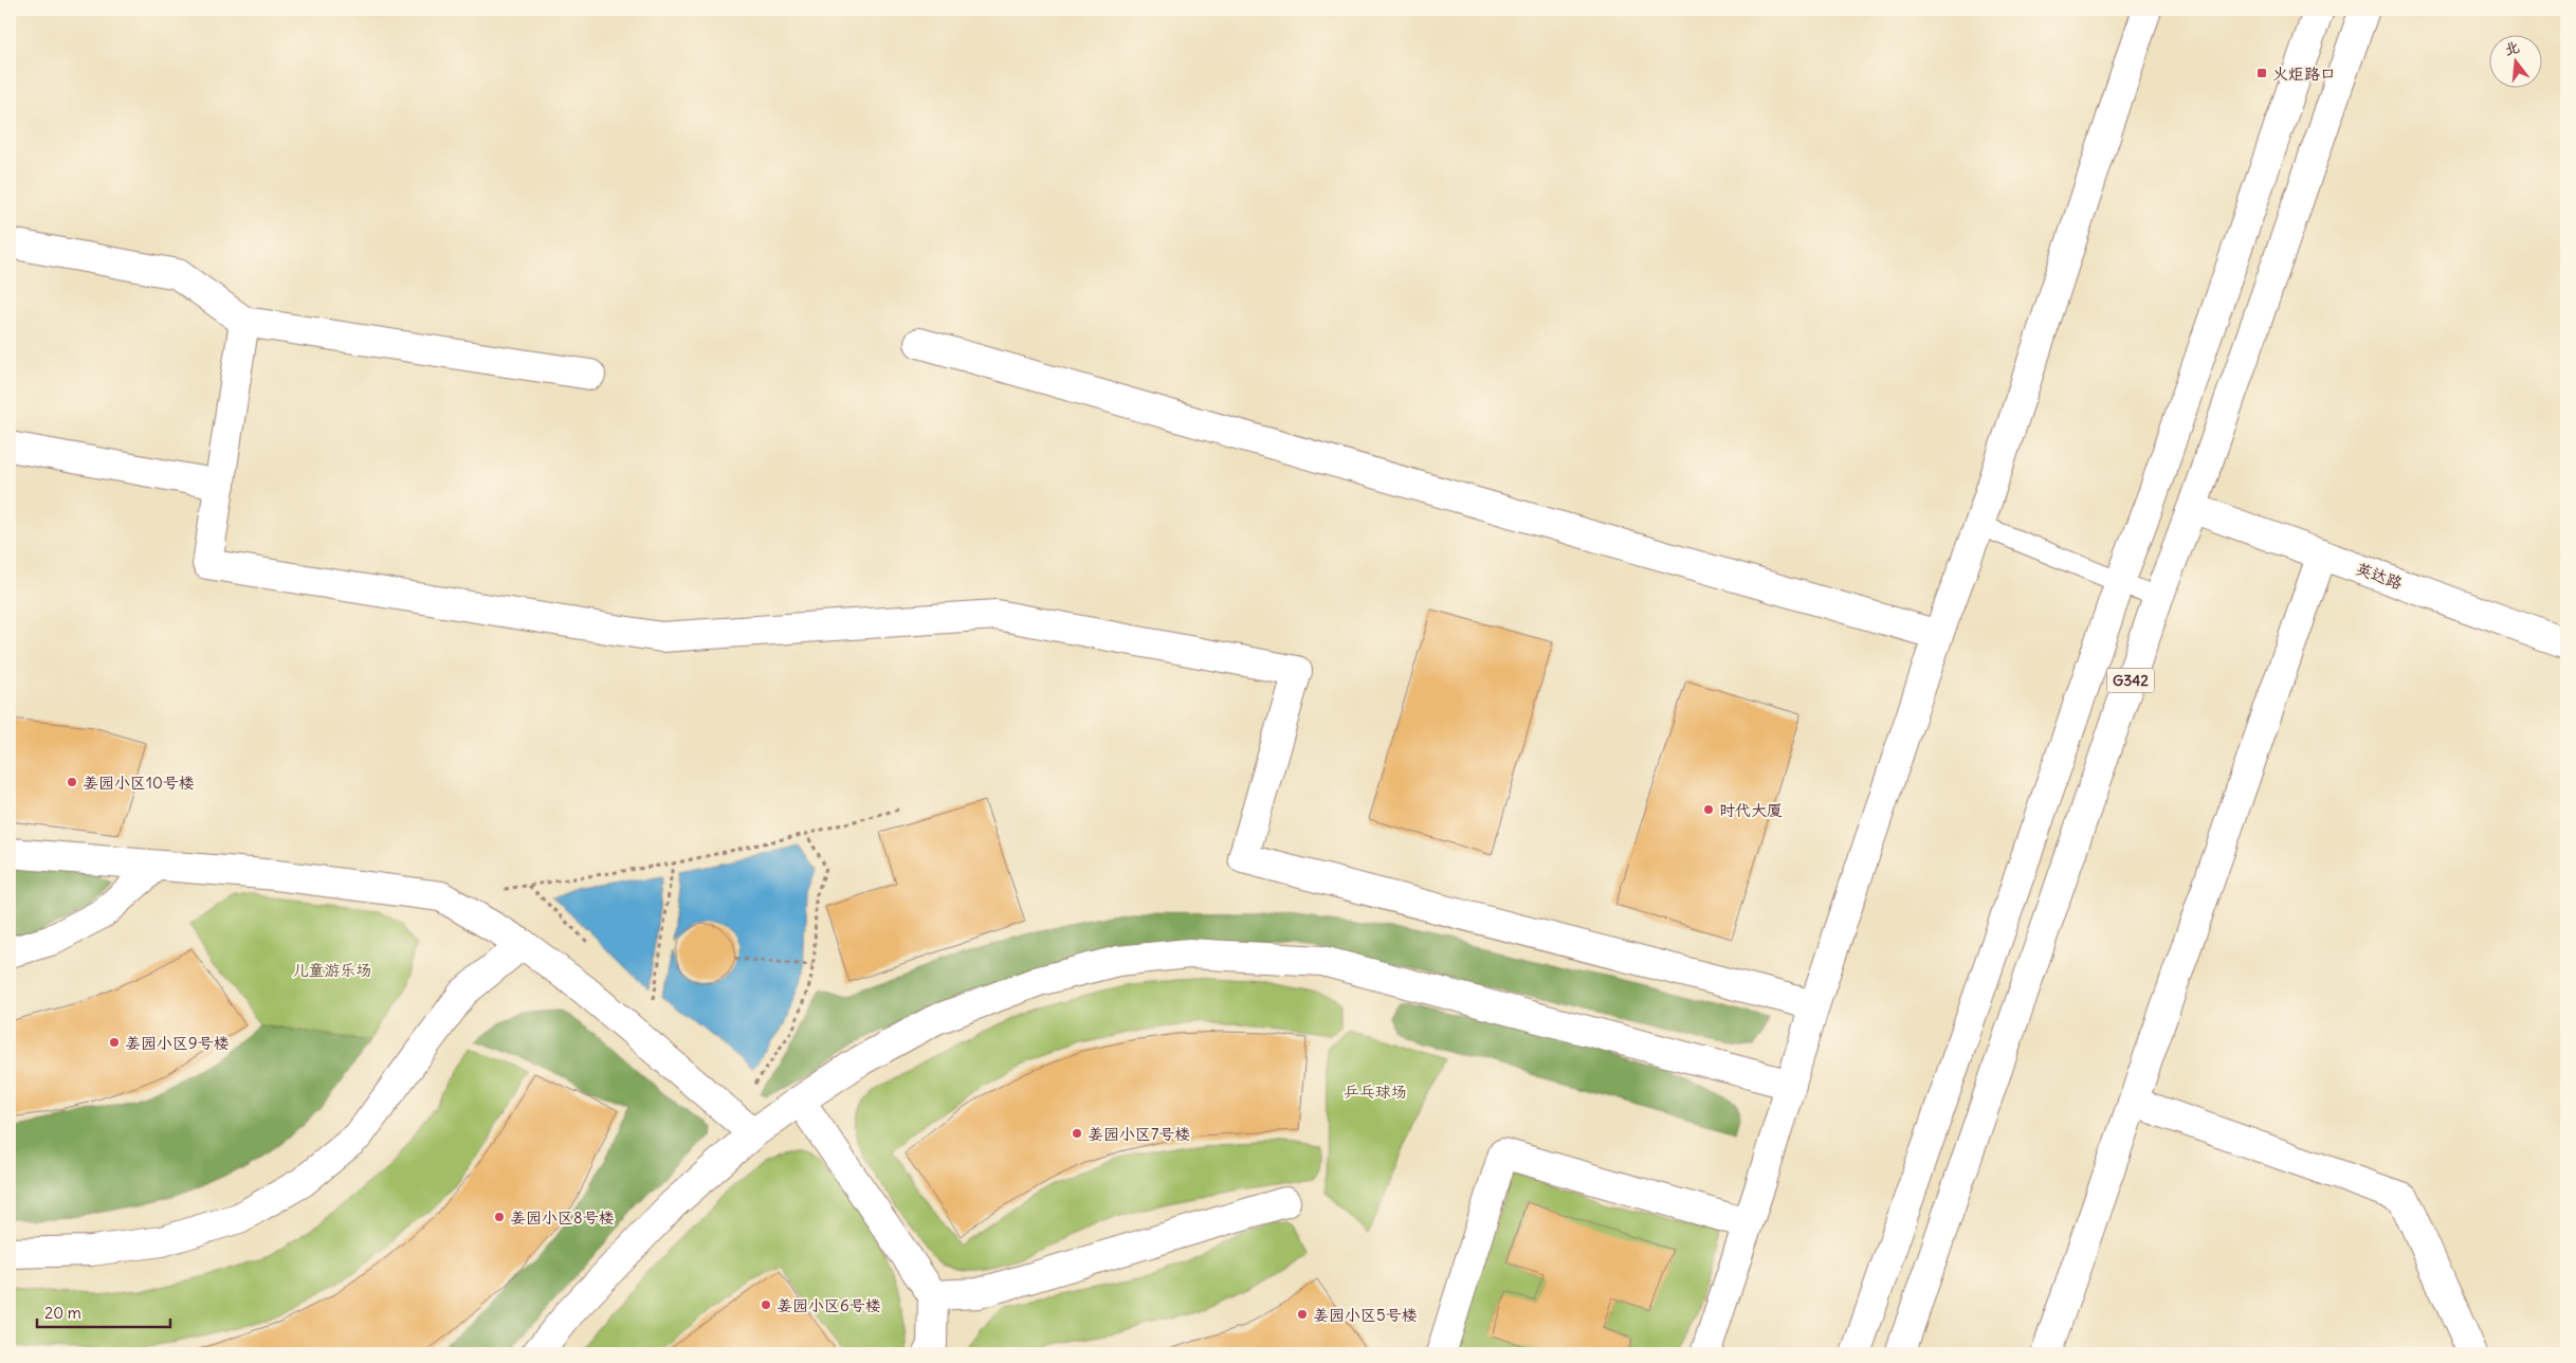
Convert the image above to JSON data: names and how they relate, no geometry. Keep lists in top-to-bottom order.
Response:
{
  "streets": {
    "main road": ["英达路", "G342"]
  },
  "crossings": [
    ["英达路", "G342"]
  ],
  "parks": ["儿童游乐场", "乒乓球场"],
  "places": {
    "transit": ["火炬路口"],
    "other": [
      "姜园小区10号楼",
      "时代大厦",
      "姜园小区9号楼",
      "姜园小区7号楼",
      "姜园小区8号楼",
      "姜园小区6号楼",
      "姜园小区5号楼"
    ]
  },
  "scale_bar": "20 m",
  "north": "top"
}
